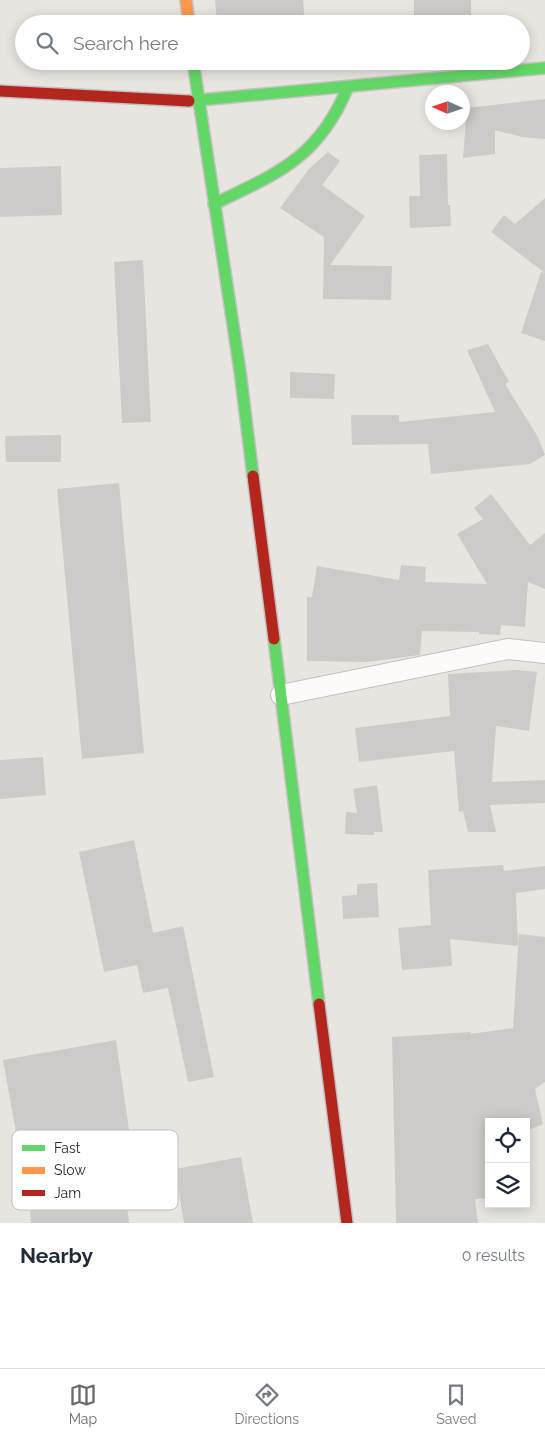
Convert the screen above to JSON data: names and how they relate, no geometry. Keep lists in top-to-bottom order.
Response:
{
  "legend": ["Fast", "Slow", "Jam"],
  "north": "left",
  "page": {
    "search": "Search here",
    "heading": ["Nearby", "0 results"],
    "nav": ["Map", "Directions", "Saved"]
  }
}
